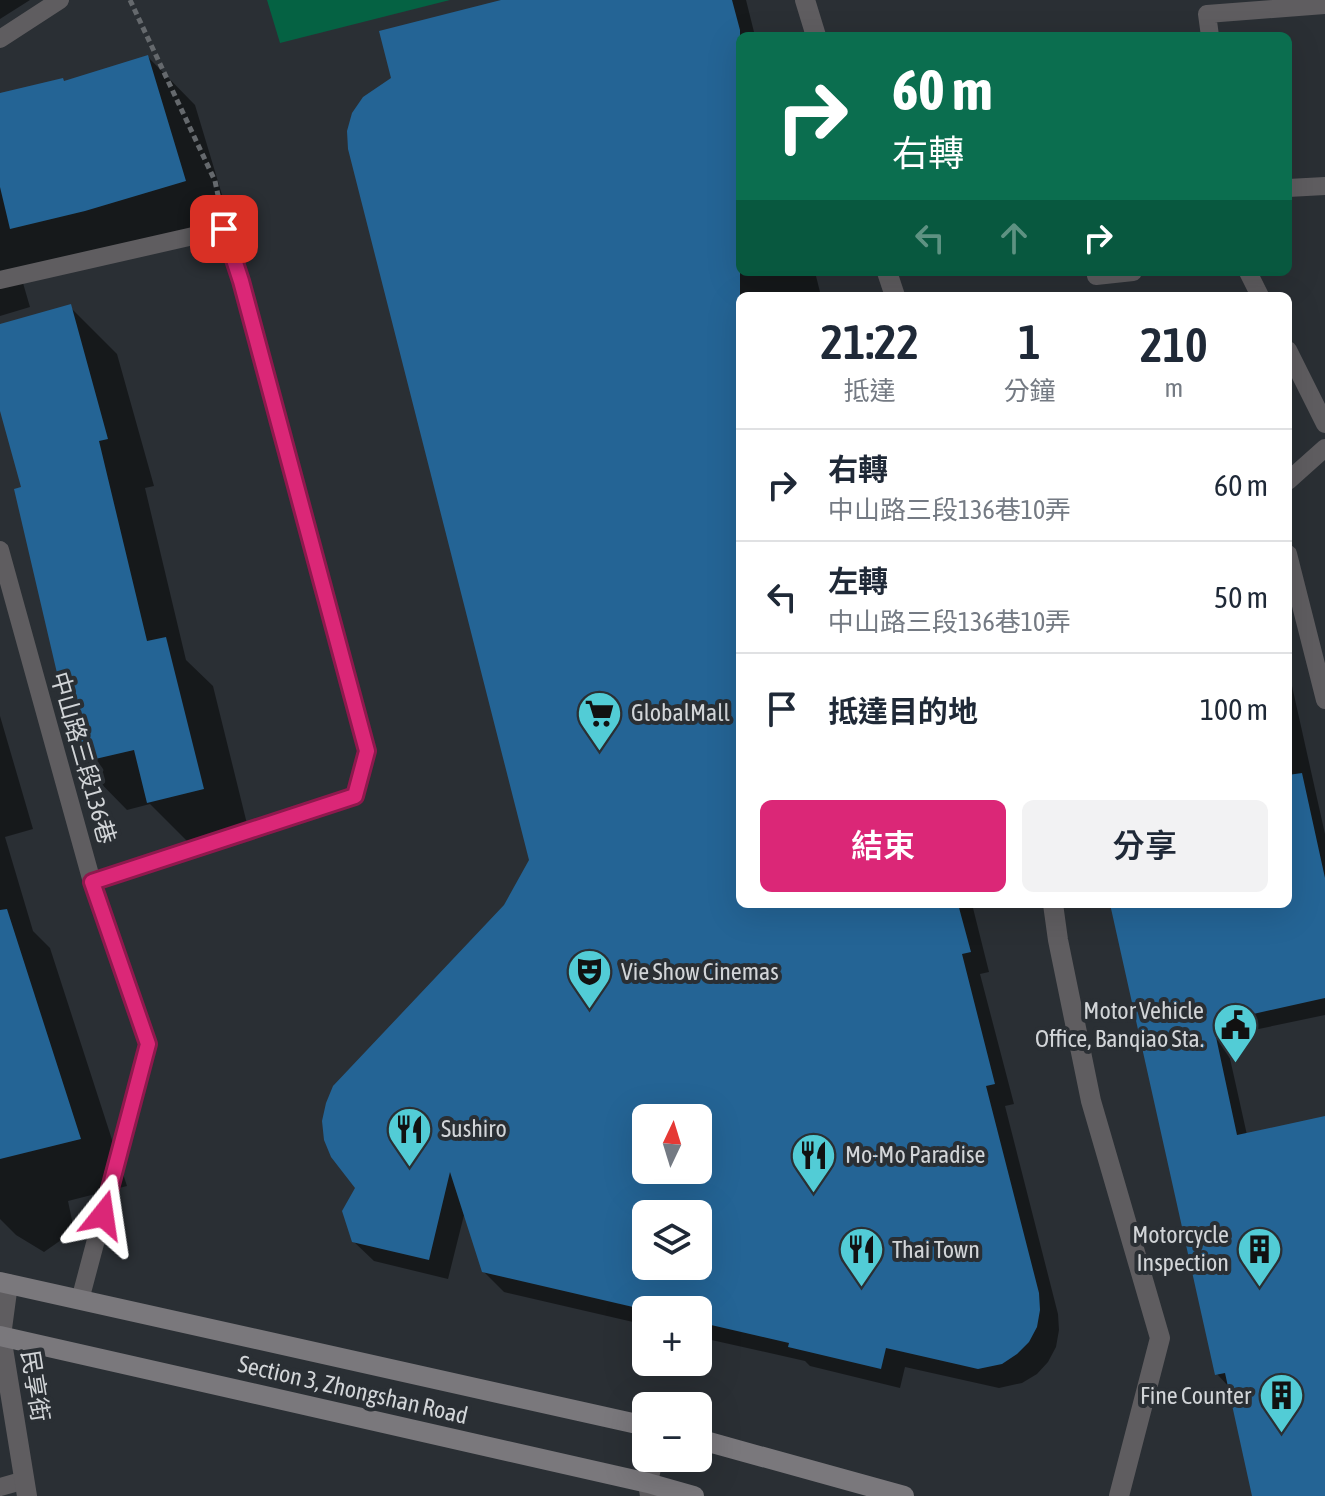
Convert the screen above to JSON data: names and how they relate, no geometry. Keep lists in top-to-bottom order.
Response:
{
  "streets": {
    "main road": ["Section 3, Zhongshan Road"],
    "street": ["民享街"],
    "lane": ["中山路三段136巷"]
  },
  "crossings": [
    ["中山路三段136巷", "Section 3, Zhongshan Road"],
    ["民享街", "Section 3, Zhongshan Road"]
  ],
  "places": {
    "supermarket": ["GlobalMall"],
    "theatre": ["Vie Show Cinemas"],
    "public building": ["Motor Vehicle Office, Banqiao Sta."],
    "restaurant": ["Sushiro", "Mo-Mo Paradise", "Thai Town"],
    "building": ["Motorcycle Inspection", "Fine Counter"]
  },
  "north": "top",
  "page": {
    "turn": ["60 m", "右轉"],
    "eta": [
      "21:22",
      "抵達",
      "1",
      "分鐘",
      "210",
      "m"
    ],
    "list": [
      {
        "name": "右轉",
        "note": "中山路三段136巷10弄",
        "value": "60 m"
      },
      {
        "name": "左轉",
        "note": "中山路三段136巷10弄",
        "value": "50 m"
      },
      {
        "name": "抵達目的地",
        "value": "100 m"
      }
    ],
    "buttons": ["結束", "分享"],
    "map_buttons": ["+", "−"]
  }
}
